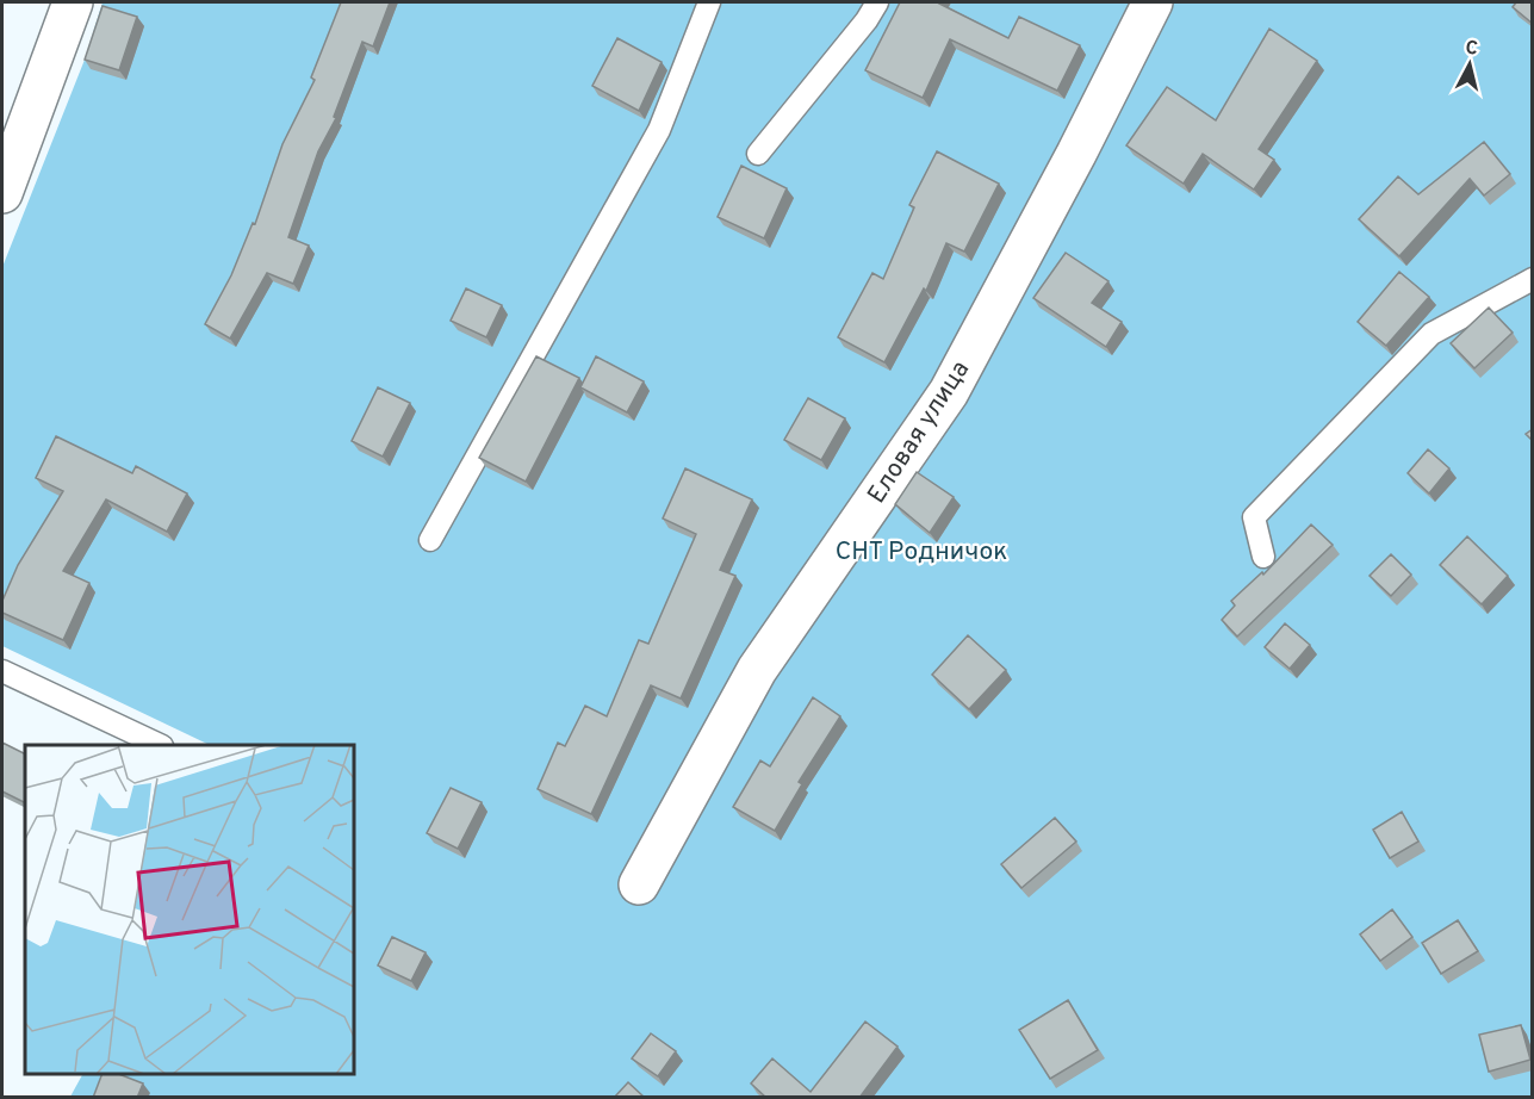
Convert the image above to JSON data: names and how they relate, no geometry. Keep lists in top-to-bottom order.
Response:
{
  "streets": {
    "street": ["Еловая улица"]
  },
  "parks": ["СНТ Родничок"],
  "north": "top"
}
